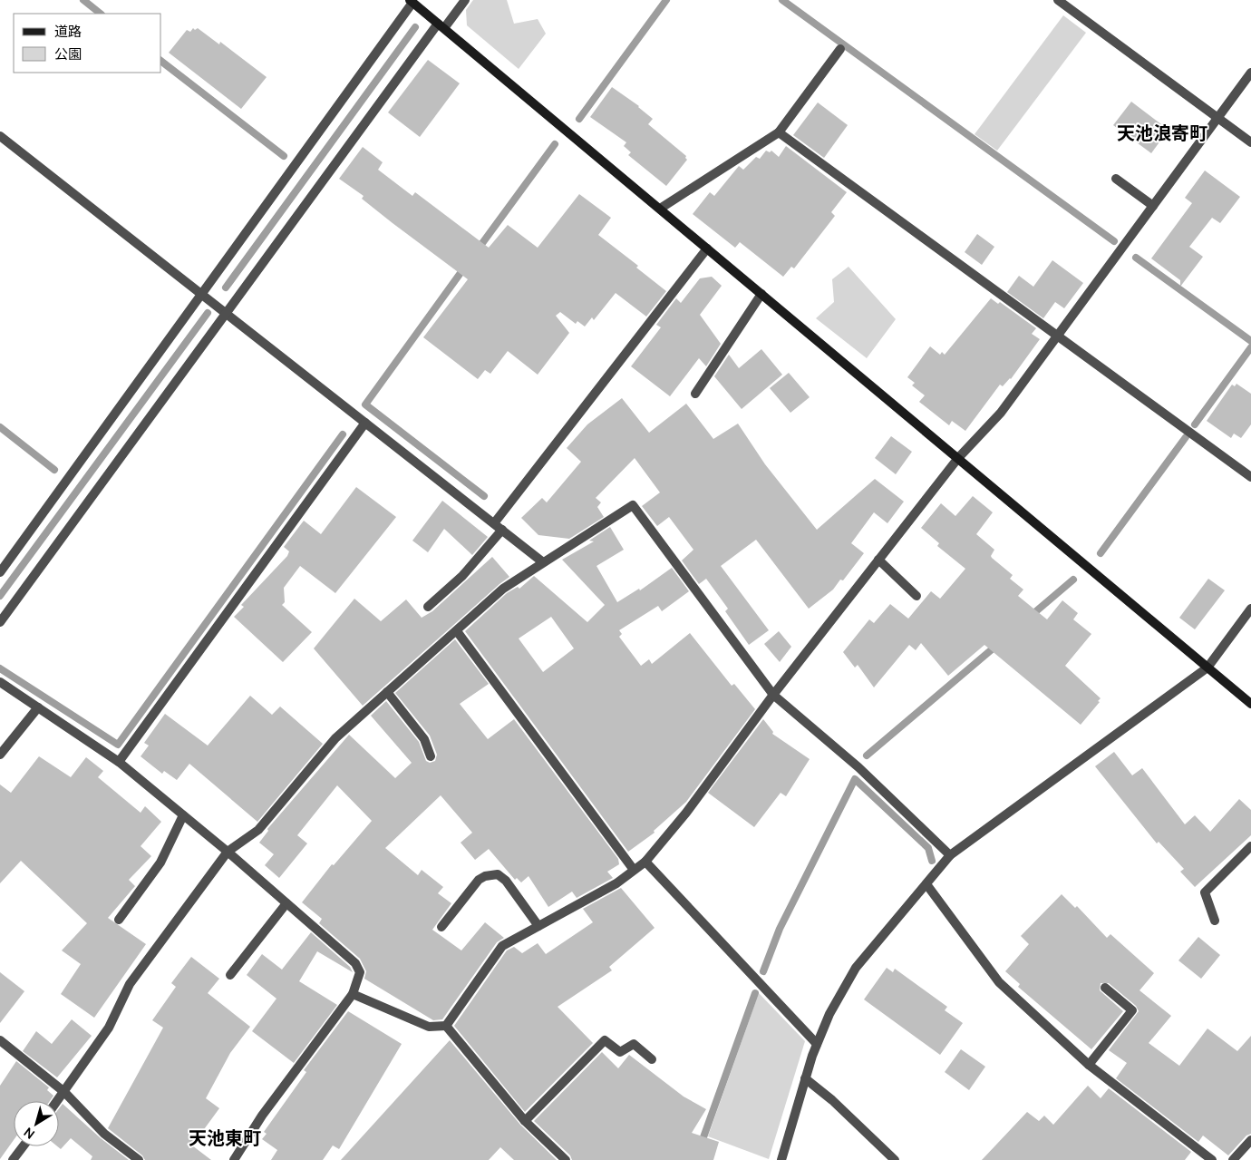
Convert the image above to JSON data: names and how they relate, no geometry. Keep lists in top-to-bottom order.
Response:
{
  "districts": ["天池浪寄町", "天池東町"],
  "legend": ["道路", "公園"],
  "north": "bottom left"
}
